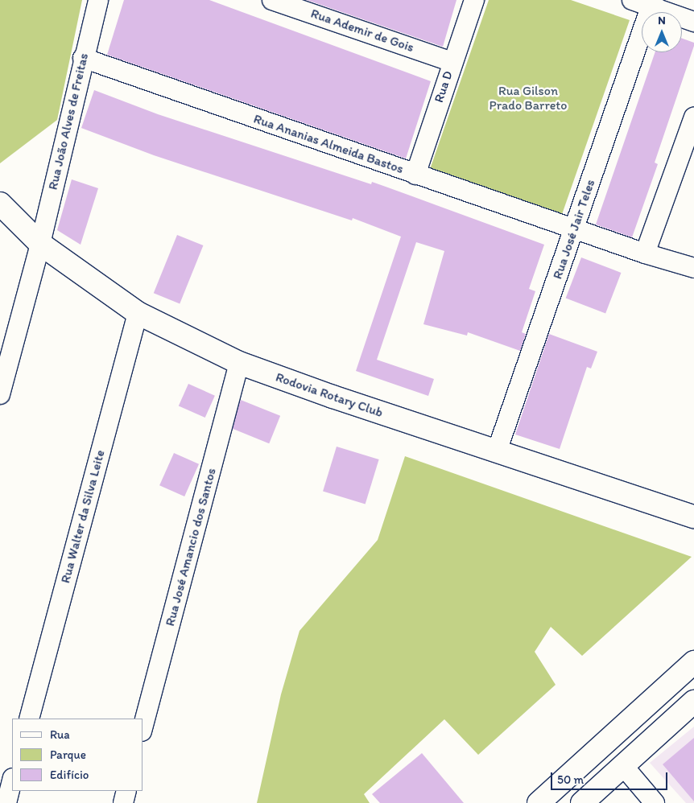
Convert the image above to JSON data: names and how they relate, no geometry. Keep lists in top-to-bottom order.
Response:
{
  "streets": {
    "main road": ["Rodovia Rotary Club"],
    "street": [
      "Rua Ademir de Gois",
      "Rua D",
      "Rua João Alves de Freitas",
      "Rua Ananias Almeida Bastos",
      "Rua José Jair Teles",
      "Rua Walter da Silva Leite",
      "Rua José Amancio dos Santos"
    ]
  },
  "crossings": [
    ["Rua Ademir de Gois", "Rua D"],
    ["Rua D", "Rua Ananias Almeida Bastos"],
    ["Rua João Alves de Freitas", "Rua Ananias Almeida Bastos"],
    ["Rua João Alves de Freitas", "Rodovia Rotary Club"],
    ["Rua Ananias Almeida Bastos", "Rua José Jair Teles"],
    ["Rua José Jair Teles", "Rodovia Rotary Club"],
    ["Rodovia Rotary Club", "Rua Walter da Silva Leite"],
    ["Rodovia Rotary Club", "Rua José Amancio dos Santos"]
  ],
  "parks": ["Rua Gilson Prado Barreto"],
  "legend": ["Rua", "Parque", "Edifício"],
  "scale_bar": "50 m",
  "north": "top"
}
